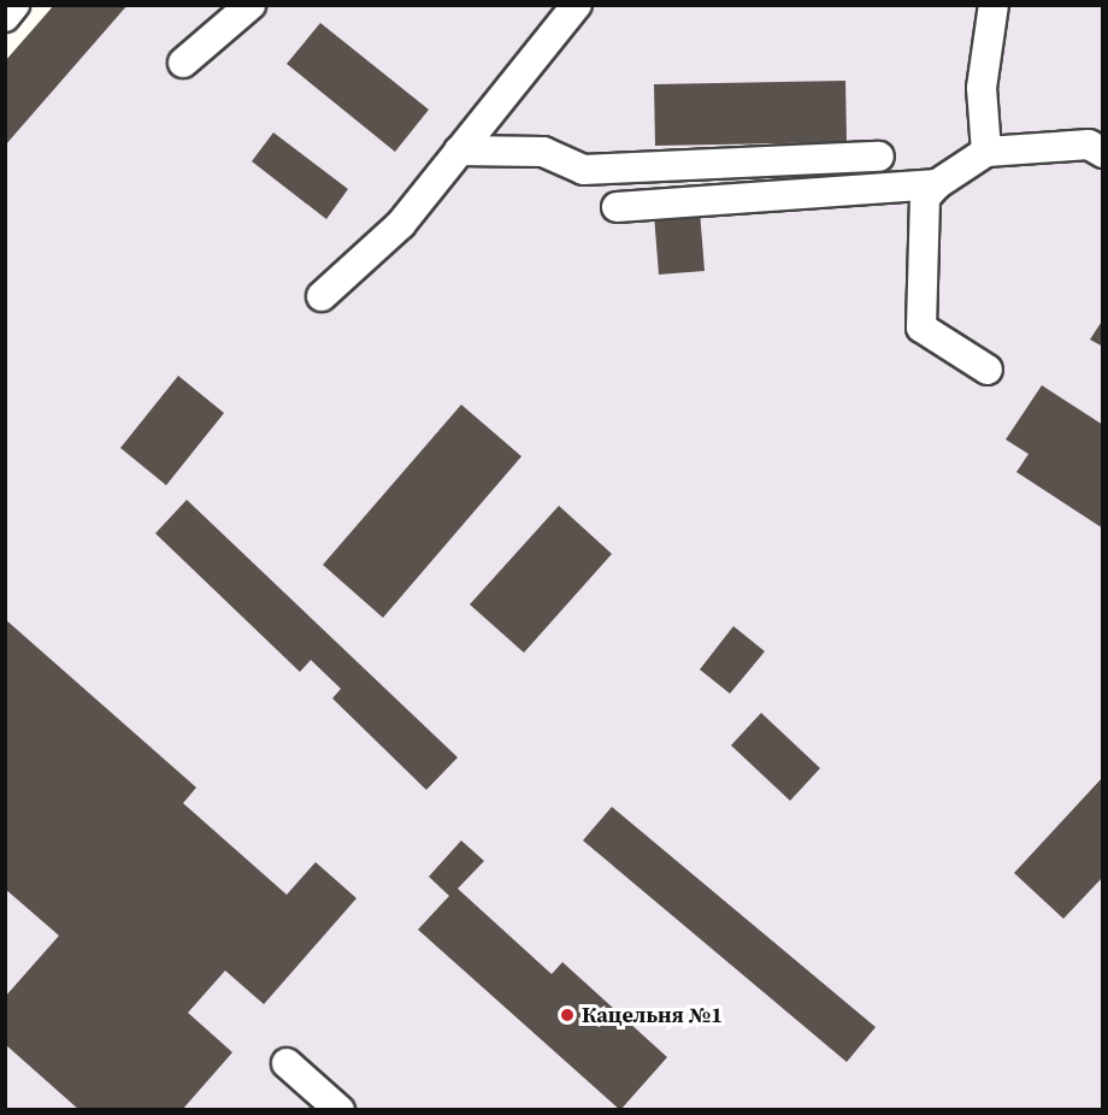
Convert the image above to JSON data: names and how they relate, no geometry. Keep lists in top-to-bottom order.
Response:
{
  "places": ["Кацельня №1"]
}
